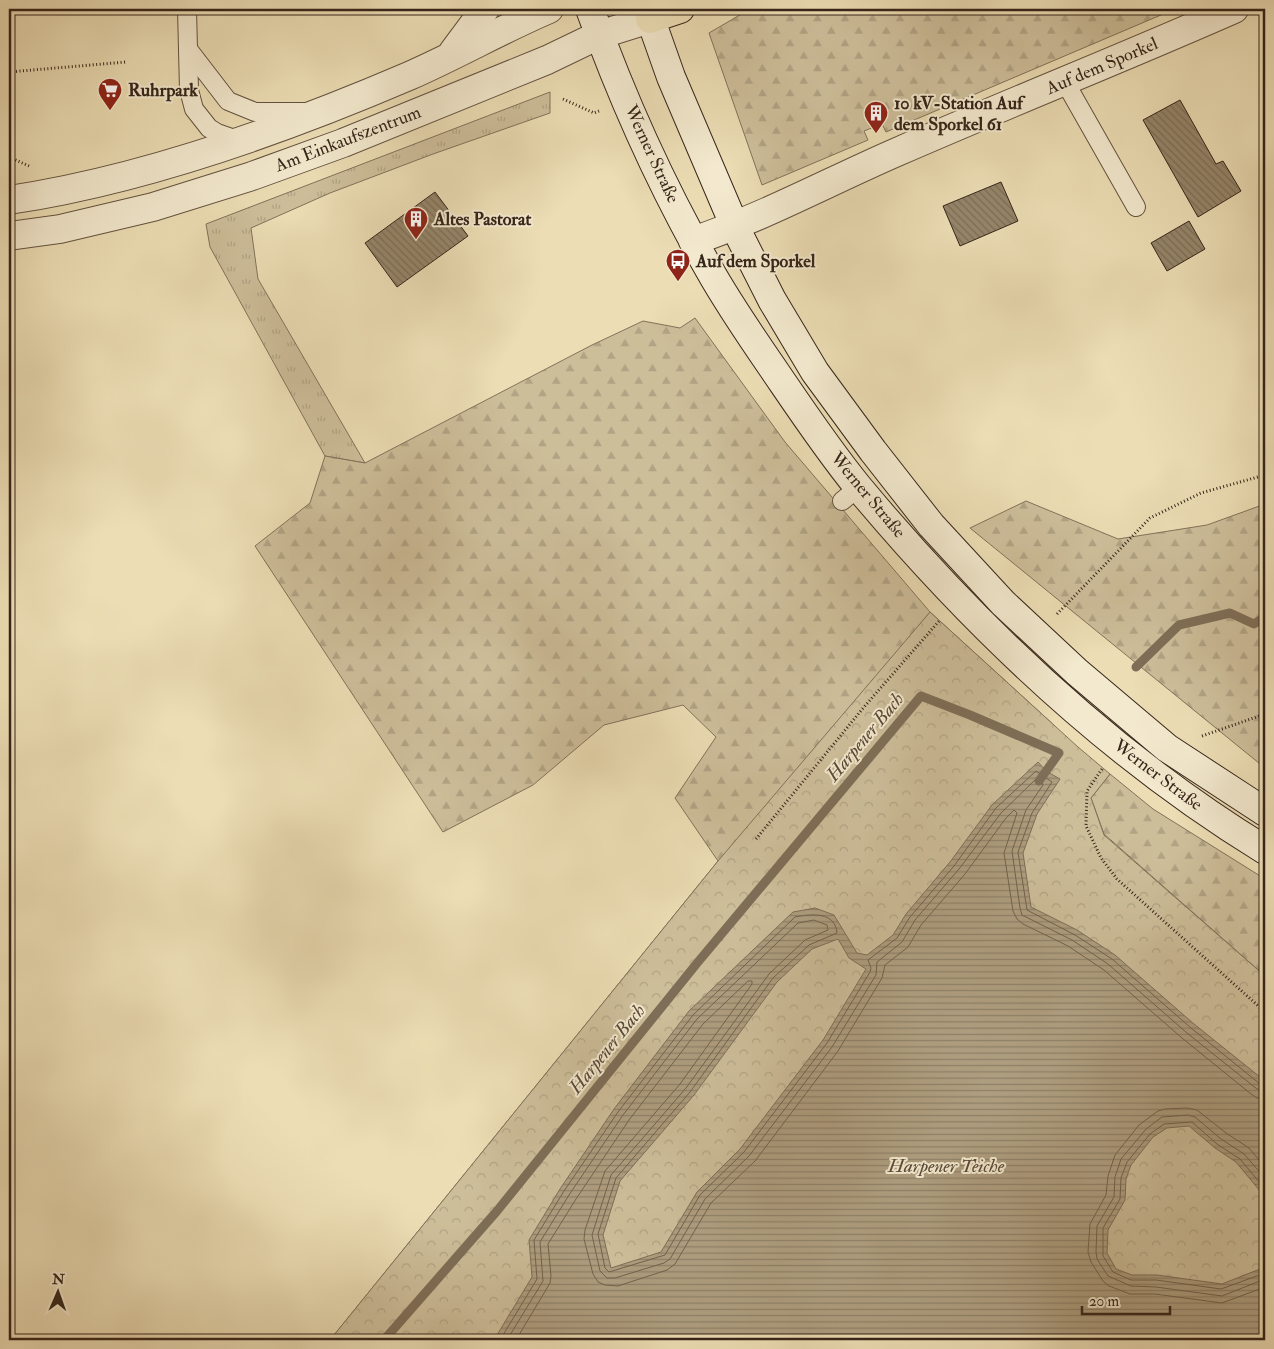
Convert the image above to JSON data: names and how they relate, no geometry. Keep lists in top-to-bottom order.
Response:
{
  "streets": {
    "main road": ["Auf dem Sporkel", "Am Einkaufszentrum", "Werner Straße"]
  },
  "crossings": [
    ["Auf dem Sporkel", "Werner Straße"],
    ["Am Einkaufszentrum", "Werner Straße"]
  ],
  "water": ["Harpener Bach", "Harpener Teiche"],
  "places": {
    "supermarket": ["Ruhrpark"],
    "building": ["10 kV-Station Auf dem Sporkel 61", "Altes Pastorat"],
    "bus stop": ["Auf dem Sporkel"]
  },
  "scale_bar": "20 m",
  "north": "top"
}
